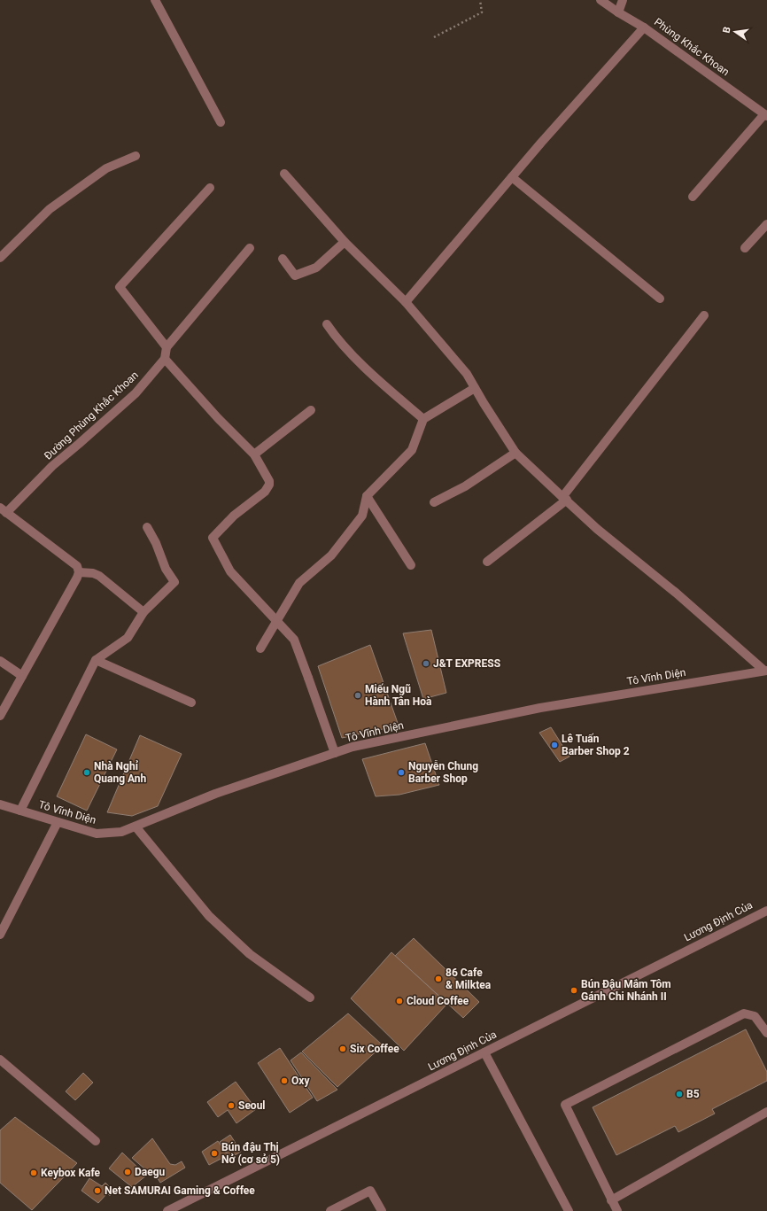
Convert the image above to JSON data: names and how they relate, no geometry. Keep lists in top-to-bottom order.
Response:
{
  "streets": {
    "street": [
      "Phùng Khắc Khoan",
      "Đường Phùng Khắc Khoan",
      "Tô Vĩnh Diện",
      "Lương Định Của"
    ]
  },
  "places": [
    "J&T EXPRESS",
    "Miếu Ngũ Hành Tân Hoà",
    "Lê Tuấn Barber Shop 2",
    "Nhà Nghỉ Quang Anh",
    "Nguyễn Chung Barber Shop",
    "86 Cafe & Milktea",
    "Bún Đậu Mắm Tôm Gánh Chi Nhánh II",
    "Cloud Coffee",
    "Six Coffee",
    "Oxy",
    "B5",
    "Seoul",
    "Bún đậu Thị Nở (cơ sở 5)",
    "Daegu",
    "Keybox Kafe",
    "Net SAMURAI Gaming & Coffee"
  ],
  "north": "left"
}
